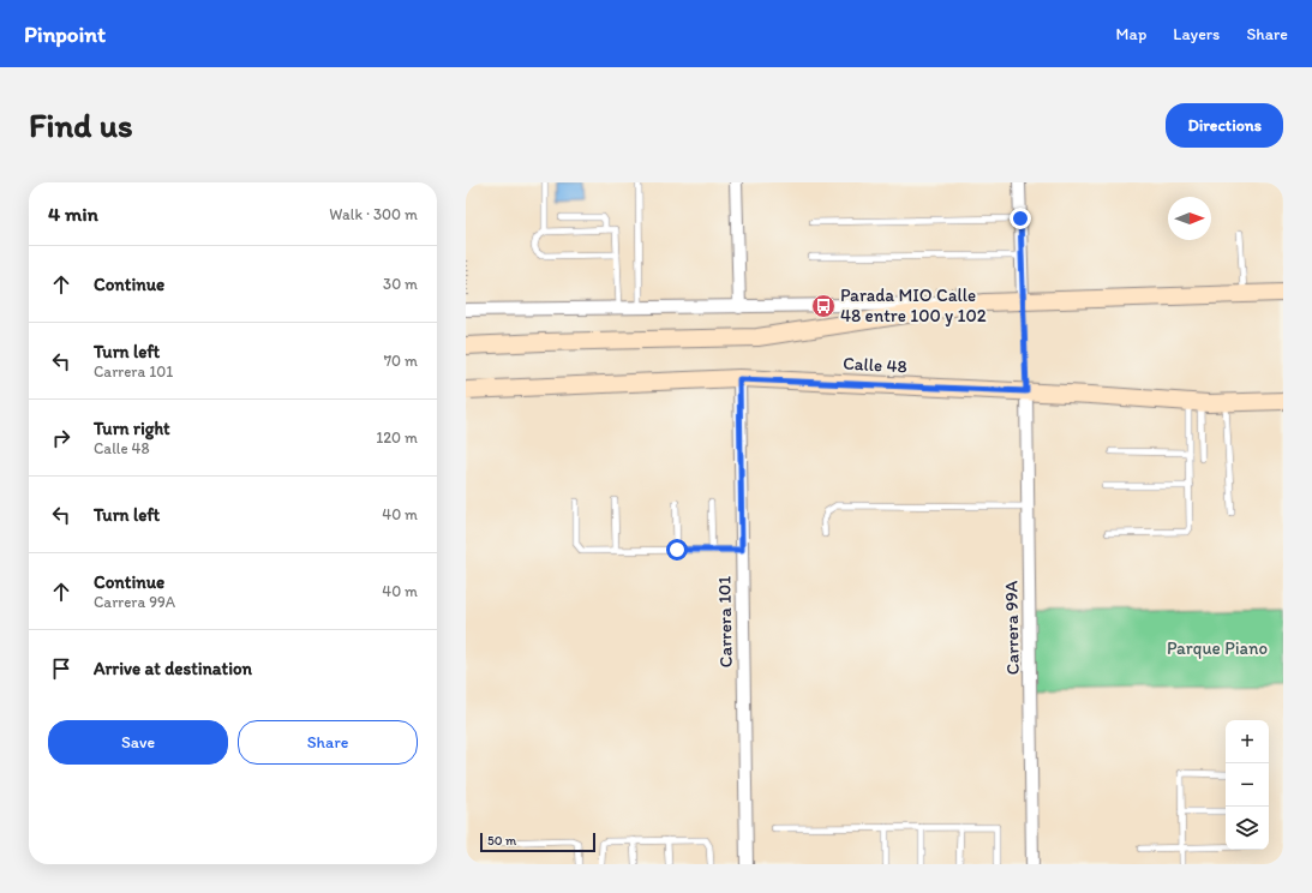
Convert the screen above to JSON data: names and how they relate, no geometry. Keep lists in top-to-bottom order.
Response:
{
  "streets": {
    "main road": ["Calle 48"],
    "street": ["Carrera 101", "Carrera 99A"]
  },
  "crossings": [
    ["Calle 48", "Carrera 101"],
    ["Calle 48", "Carrera 99A"]
  ],
  "parks": ["Parque Piano"],
  "places": {
    "bus stop": ["Parada MIO Calle 48 entre 100 y 102"]
  },
  "scale_bar": "50 m",
  "north": "right",
  "page": {
    "header": "Pinpoint",
    "nav": ["Map", "Layers", "Share"],
    "buttons": [
      "Directions",
      ["Save", "Share"]
    ],
    "title": "Find us",
    "heading": ["4 min", "Walk · 300 m"],
    "list": [
      ["Continue", "30 m"],
      ["Turn left", "Carrera 101", "70 m"],
      ["Turn right", "Calle 48", "120 m"],
      ["Turn left", "40 m"],
      ["Continue", "Carrera 99A", "40 m"],
      "Arrive at destination"
    ],
    "map_buttons": ["+", "−"],
    "scale": "50 m"
  }
}
